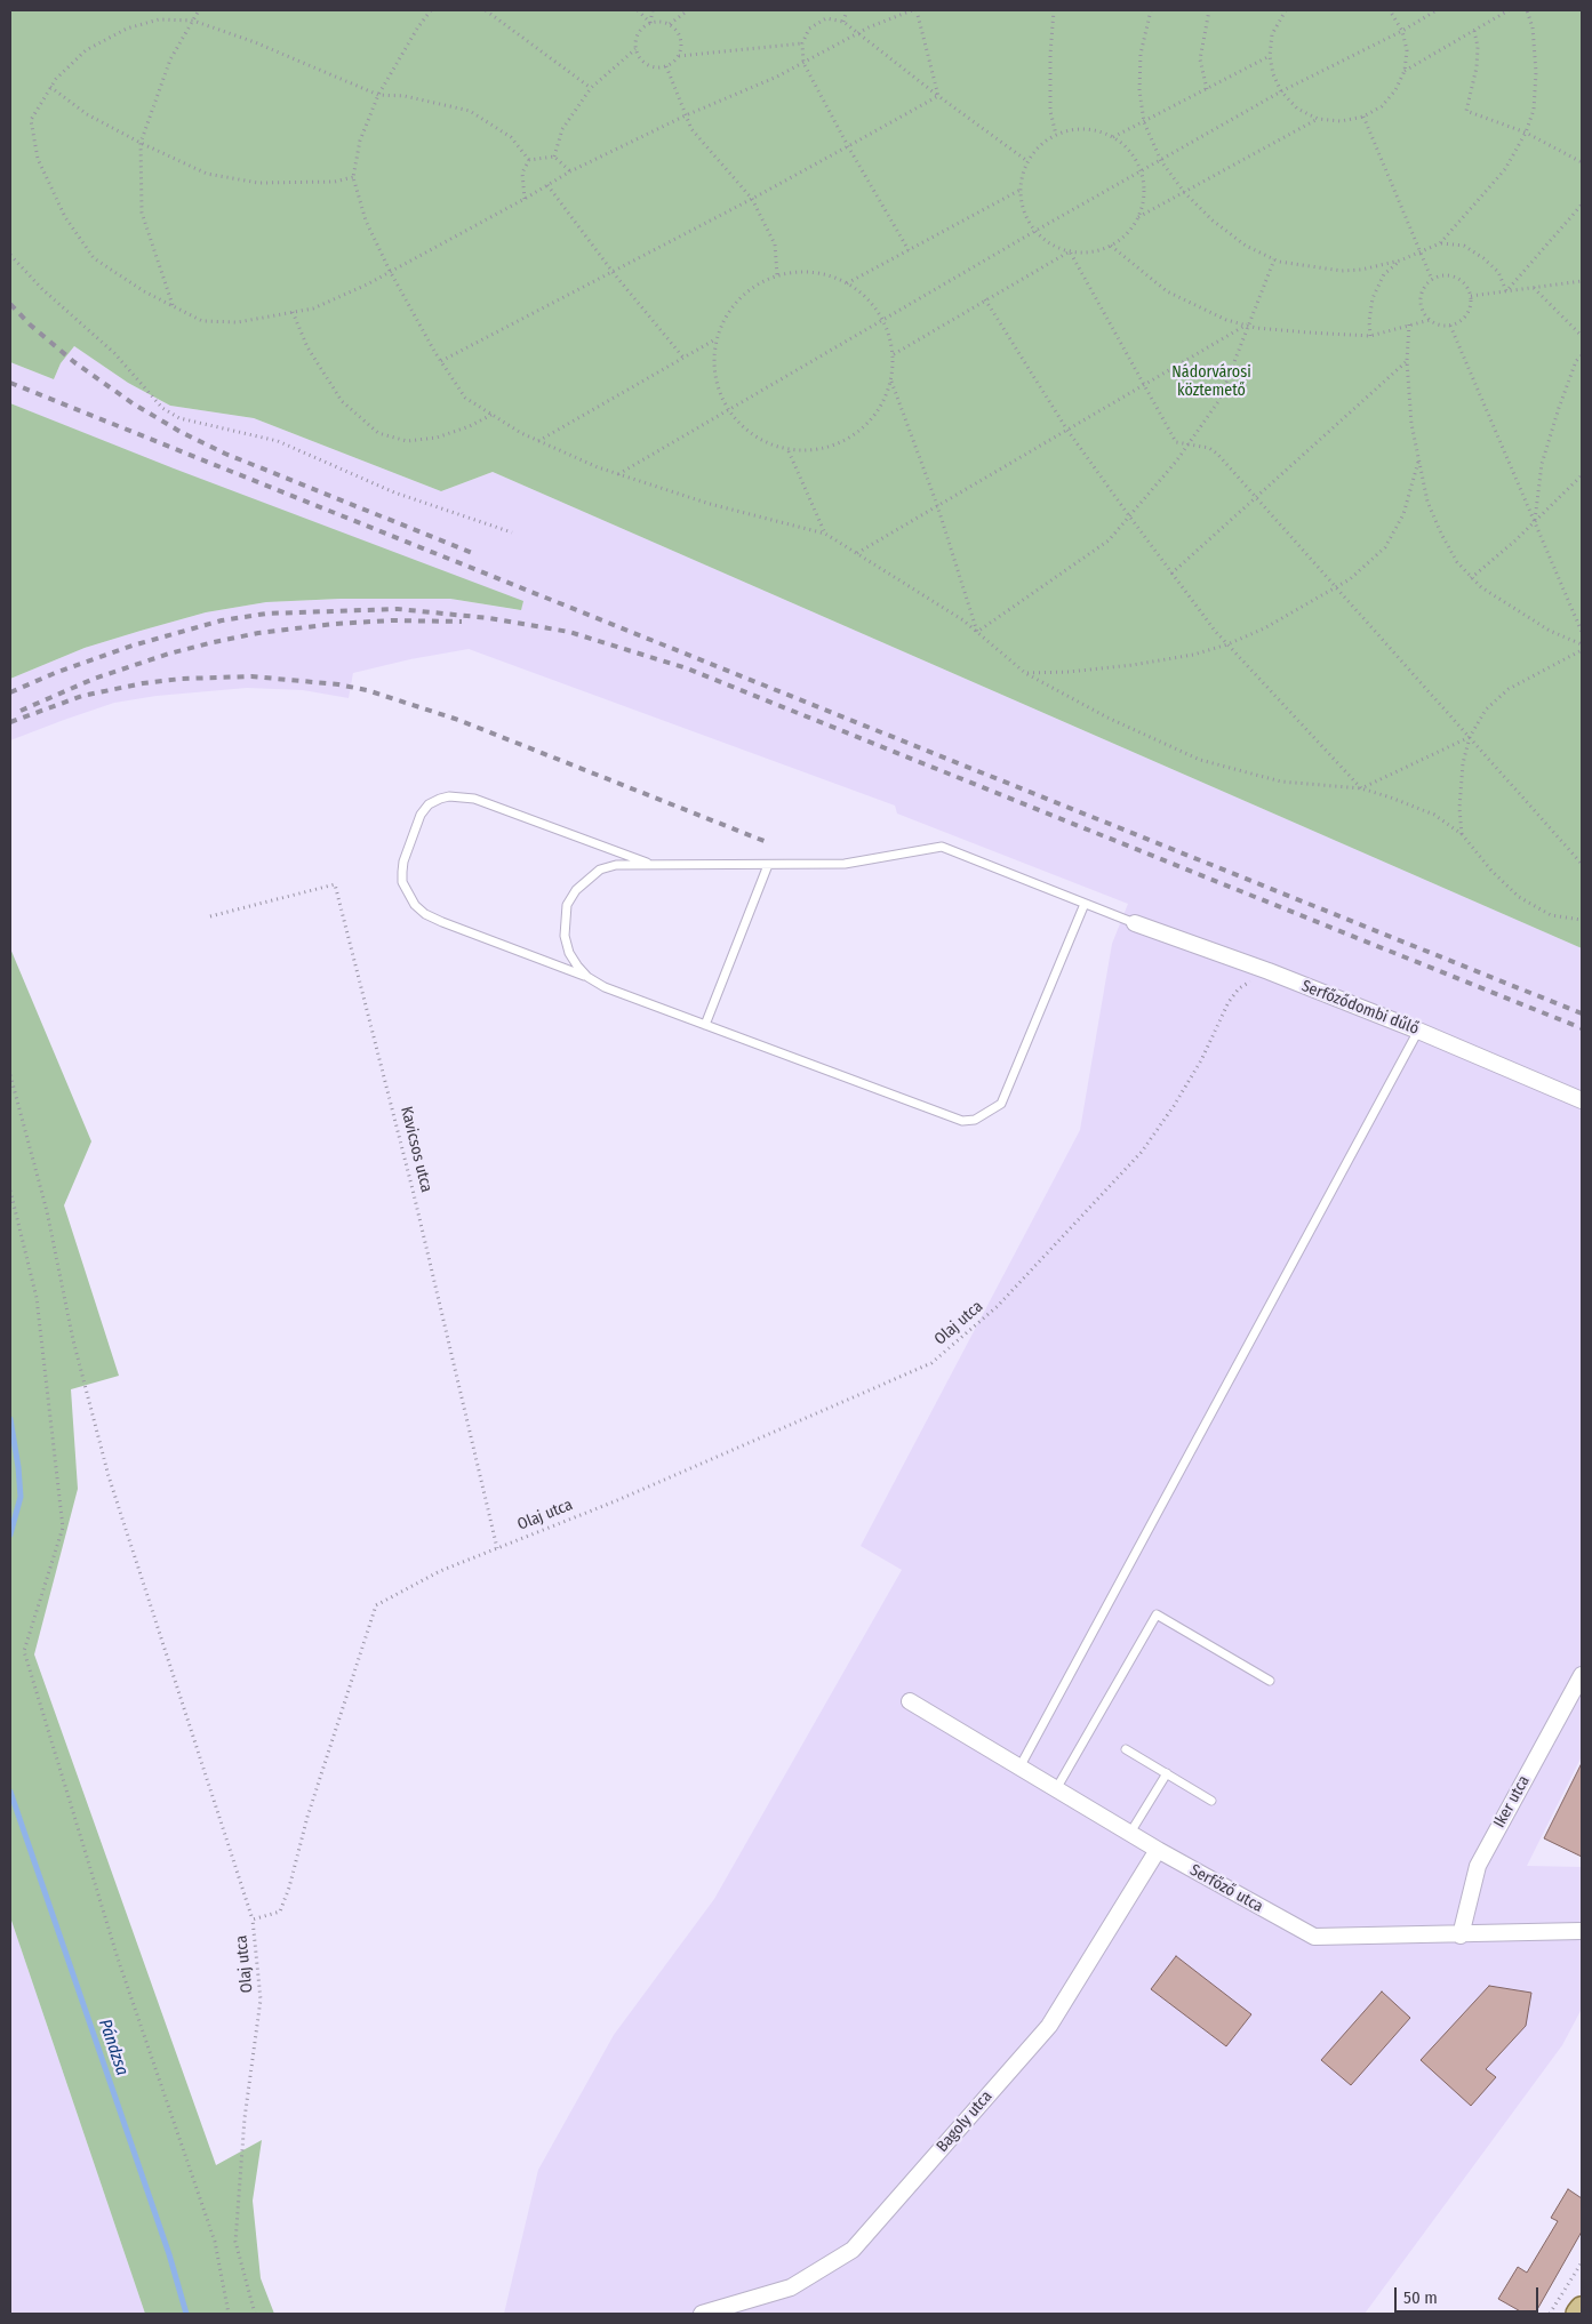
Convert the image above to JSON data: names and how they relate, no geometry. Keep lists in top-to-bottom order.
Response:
{
  "streets": {
    "street": [
      "Serfőződombi dűlő",
      "Iker utca",
      "Serfőző utca",
      "Bagoly utca"
    ],
    "path": ["Kavicsos utca", "Olaj utca"]
  },
  "crossings": [
    ["Serfőződombi dűlő", "Olaj utca"],
    ["Kavicsos utca", "Olaj utca"],
    ["Iker utca", "Serfőző utca"],
    ["Serfőző utca", "Bagoly utca"]
  ],
  "water": ["Pándzsa"],
  "parks": ["Nádorvárosi köztemető"],
  "scale_bar": "50 m"
}
